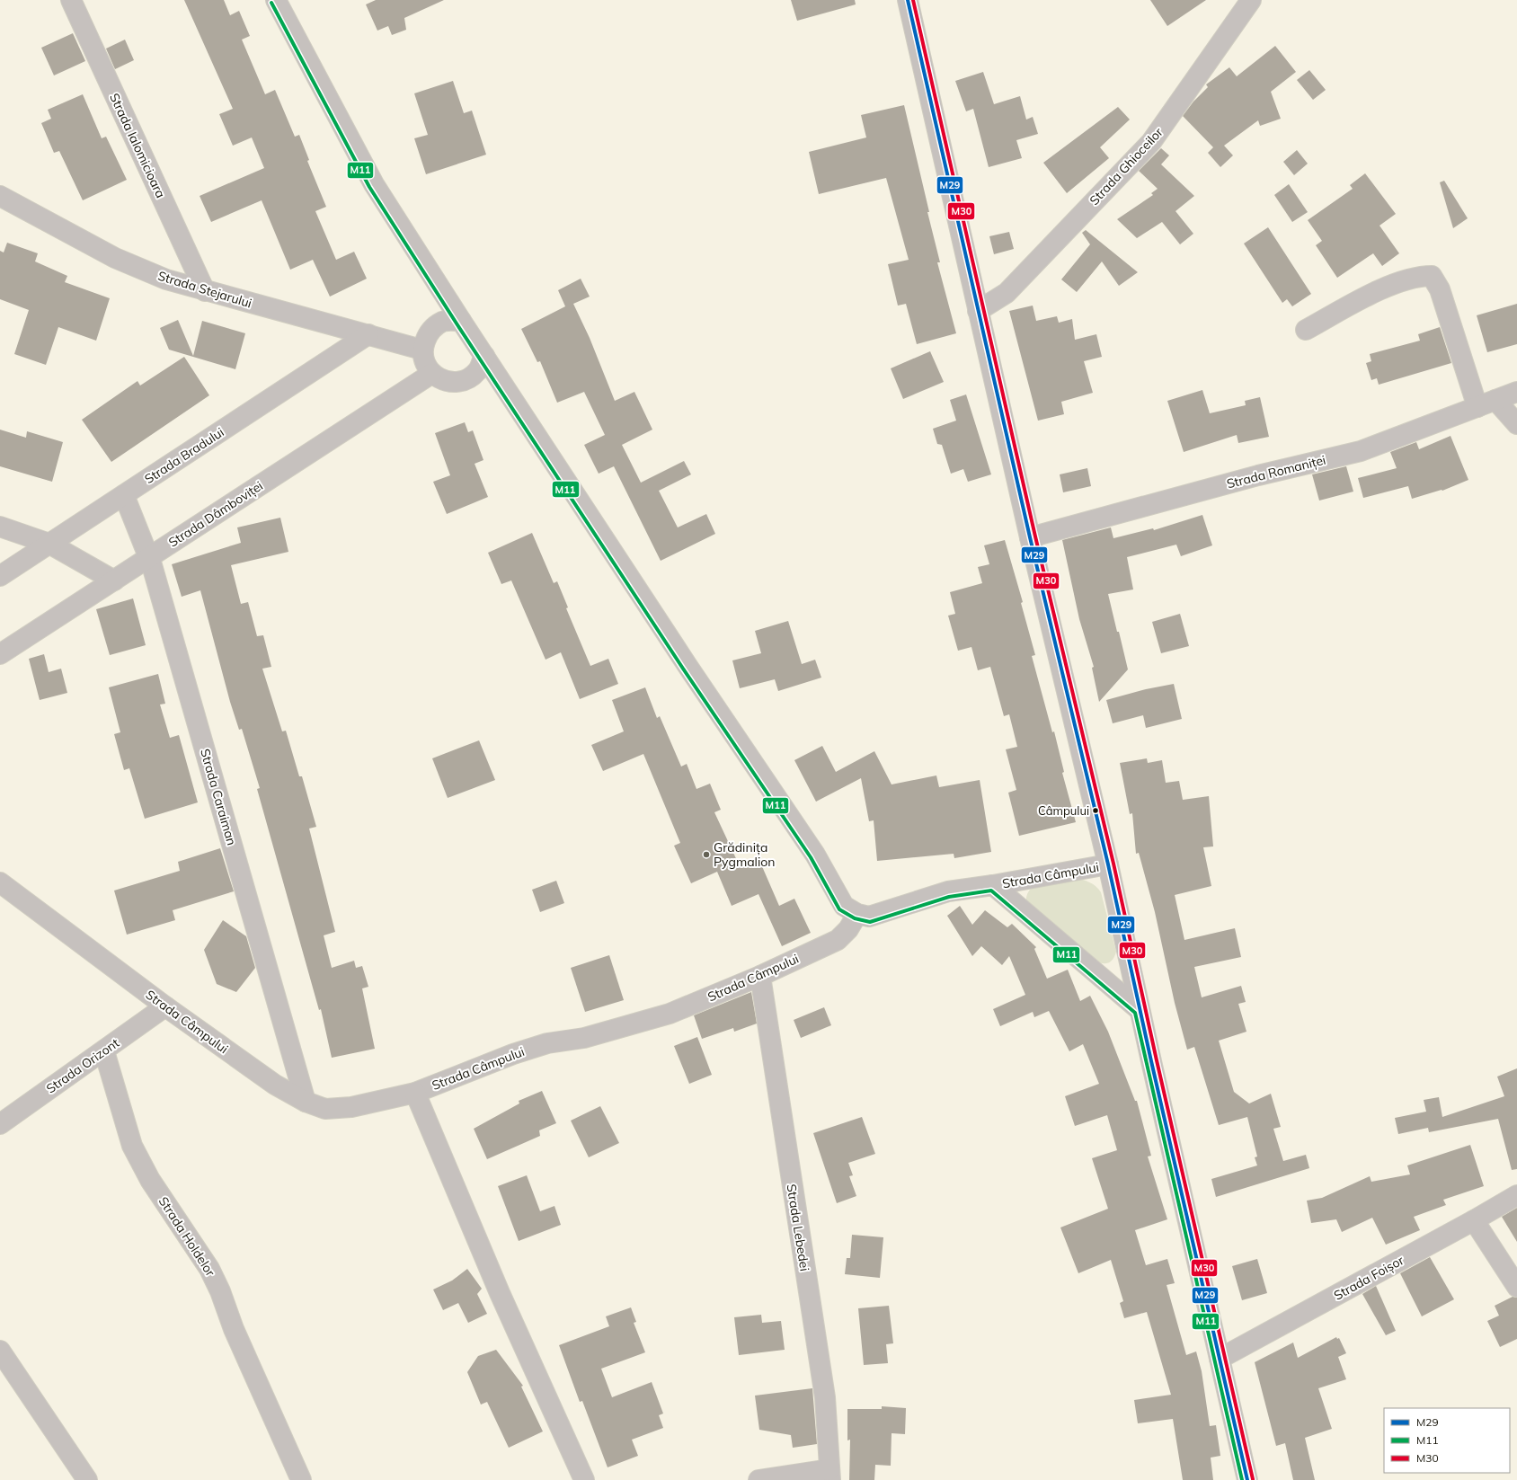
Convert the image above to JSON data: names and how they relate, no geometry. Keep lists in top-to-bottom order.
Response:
{
  "streets": {
    "street": [
      "Strada Ialomicioara",
      "Strada Ghioceilor",
      "Strada Stejarului",
      "Strada Bradului",
      "Strada Romaniței",
      "Strada Dâmboviței",
      "Strada Caraiman",
      "Strada Câmpului",
      "Strada Orizont",
      "Strada Lebedei",
      "Strada Holdelor",
      "Strada Foișor"
    ]
  },
  "crossings": [
    ["Strada Ialomicioara", "Strada Stejarului"],
    ["Strada Stejarului", "Strada Bradului"],
    ["Strada Stejarului", "Strada Dâmboviței"],
    ["Strada Bradului", "Strada Caraiman"],
    ["Strada Dâmboviței", "Strada Caraiman"],
    ["Strada Caraiman", "Strada Câmpului"],
    ["Strada Câmpului", "Strada Orizont"],
    ["Strada Câmpului", "Strada Lebedei"],
    ["Strada Orizont", "Strada Holdelor"]
  ],
  "places": ["Câmpului", "Grădinița Pygmalion"],
  "lines": ["transit line M29", "transit line M30", "transit line M11"],
  "legend": ["M29", "M11", "M30"]
}
